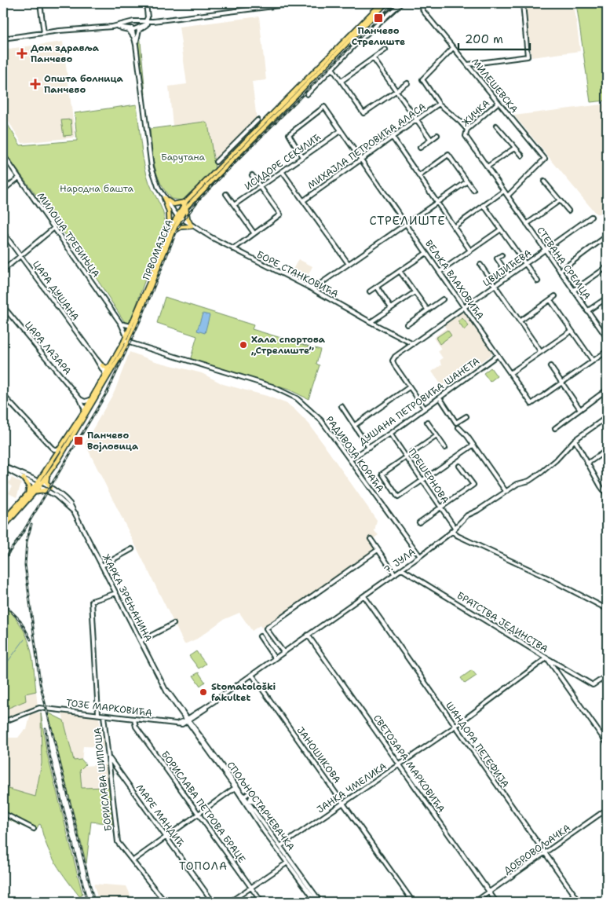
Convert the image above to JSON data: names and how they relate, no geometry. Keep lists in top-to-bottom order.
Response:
{
  "streets": {
    "main road": ["ПРВОМАЈСКА"],
    "street": [
      "МИЛЕШЕВСКА",
      "ЖИЧКА",
      "МИХАЈЛА ПЕТРОВИЋА АЛАСА",
      "ИСИДОРЕ СЕКУЛИЋ",
      "МИЛОША ТРЕБИЊЦА",
      "СТЕВАНА СРЕМЦА",
      "ЦВИЈИЋЕВА",
      "БОРЕ СТАНКОВИЋА",
      "ВЕЉКА ВЛАХОВИЋА",
      "ЦАРА ДУШАНА",
      "ЦАРА ЛАЗАРА",
      "ДУШАНА ПЕТРОВИЋА ШАНЕТА",
      "РАДИВОЈА КОРАЋА",
      "ПРЕШЕРНОВА",
      "7. ЈУЛА",
      "ЖАРКА ЗРЕЊАНИНА",
      "БРАТСТВА ЈЕДИНСТВА",
      "ТОЗЕ МАРКОВИЋА",
      "ШАНДОРА ПЕТЕФИЈА",
      "ЈАНОШИКОВА",
      "СВЕТОЗАРА МАРКОВИЋА",
      "БОРИСЛАВА ШИПОША",
      "ЈАНКА ЧМЕЛИКА",
      "СПОЉНОСТАРЧЕВАЧКА",
      "БОРИСЛАВА ПЕТРОВА БРАЦЕ",
      "МАРЕ МАНДИЋ",
      "ДОБРОВОЉАЧКА"
    ]
  },
  "crossings": [
    ["МИЛЕШЕВСКА", "ЖИЧКА"],
    ["МИЛЕШЕВСКА", "СТЕВАНА СРЕМЦА"],
    ["ЖИЧКА", "СТЕВАНА СРЕМЦА"],
    ["МИХАЈЛА ПЕТРОВИЋА АЛАСА", "ВЕЉКА ВЛАХОВИЋА"],
    ["ИСИДОРЕ СЕКУЛИЋ", "ВЕЉКА ВЛАХОВИЋА"],
    ["МИЛОША ТРЕБИЊЦА", "ПРВОМАЈСКА"],
    ["ПРВОМАЈСКА", "БОРЕ СТАНКОВИЋА"],
    ["ПРВОМАЈСКА", "ЦАРА ДУШАНА"],
    ["ПРВОМАЈСКА", "ЦАРА ЛАЗАРА"],
    ["ПРВОМАЈСКА", "РАДИВОЈА КОРАЋА"],
    ["ПРВОМАЈСКА", "ЖАРКА ЗРЕЊАНИНА"],
    ["СТЕВАНА СРЕМЦА", "ЦВИЈИЋЕВА"],
    ["ЦВИЈИЋЕВА", "БОРЕ СТАНКОВИЋА"],
    ["ЦВИЈИЋЕВА", "ВЕЉКА ВЛАХОВИЋА"],
    ["ВЕЉКА ВЛАХОВИЋА", "ДУШАНА ПЕТРОВИЋА ШАНЕТА"],
    ["ДУШАНА ПЕТРОВИЋА ШАНЕТА", "РАДИВОЈА КОРАЋА"],
    ["ДУШАНА ПЕТРОВИЋА ШАНЕТА", "ПРЕШЕРНОВА"],
    ["РАДИВОЈА КОРАЋА", "7. ЈУЛА"],
    ["ПРЕШЕРНОВА", "7. ЈУЛА"],
    ["7. ЈУЛА", "ЖАРКА ЗРЕЊАНИНА"],
    ["7. ЈУЛА", "БРАТСТВА ЈЕДИНСТВА"],
    ["7. ЈУЛА", "ТОЗЕ МАРКОВИЋА"],
    ["7. ЈУЛА", "ШАНДОРА ПЕТЕФИЈА"],
    ["7. ЈУЛА", "ЈАНОШИКОВА"],
    ["7. ЈУЛА", "СВЕТОЗАРА МАРКОВИЋА"],
    ["7. ЈУЛА", "СПОЉНОСТАРЧЕВАЧКА"],
    ["ЖАРКА ЗРЕЊАНИНА", "ТОЗЕ МАРКОВИЋА"],
    ["ЖАРКА ЗРЕЊАНИНА", "БОРИСЛАВА ШИПОША"],
    ["ЖАРКА ЗРЕЊАНИНА", "СПОЉНОСТАРЧЕВАЧКА"],
    ["БРАТСТВА ЈЕДИНСТВА", "ЈАНКА ЧМЕЛИКА"],
    ["ТОЗЕ МАРКОВИЋА", "БОРИСЛАВА ШИПОША"],
    ["ТОЗЕ МАРКОВИЋА", "СПОЉНОСТАРЧЕВАЧКА"],
    ["ТОЗЕ МАРКОВИЋА", "БОРИСЛАВА ПЕТРОВА БРАЦЕ"],
    ["ШАНДОРА ПЕТЕФИЈА", "ЈАНКА ЧМЕЛИКА"],
    ["ШАНДОРА ПЕТЕФИЈА", "ДОБРОВОЉАЧКА"],
    ["ЈАНОШИКОВА", "ЈАНКА ЧМЕЛИКА"],
    ["СВЕТОЗАРА МАРКОВИЋА", "ЈАНКА ЧМЕЛИКА"],
    ["СВЕТОЗАРА МАРКОВИЋА", "ДОБРОВОЉАЧКА"],
    ["БОРИСЛАВА ШИПОША", "МАРЕ МАНДИЋ"],
    ["ЈАНКА ЧМЕЛИКА", "СПОЉНОСТАРЧЕВАЧКА"]
  ],
  "districts": ["СТРЕЛИШТЕ", "ТОПОЛА"],
  "parks": ["Барутана", "Народна башта"],
  "places": {
    "transit": ["Панчево Стрелиште", "Панчево Војловица"],
    "health": ["Дом здравља Панчево", "Општа болница Панчево"],
    "other": ["Хала спортова „Стрелиште”", "Stomatološki fakultet"]
  },
  "scale_bar": "200 m"
}
